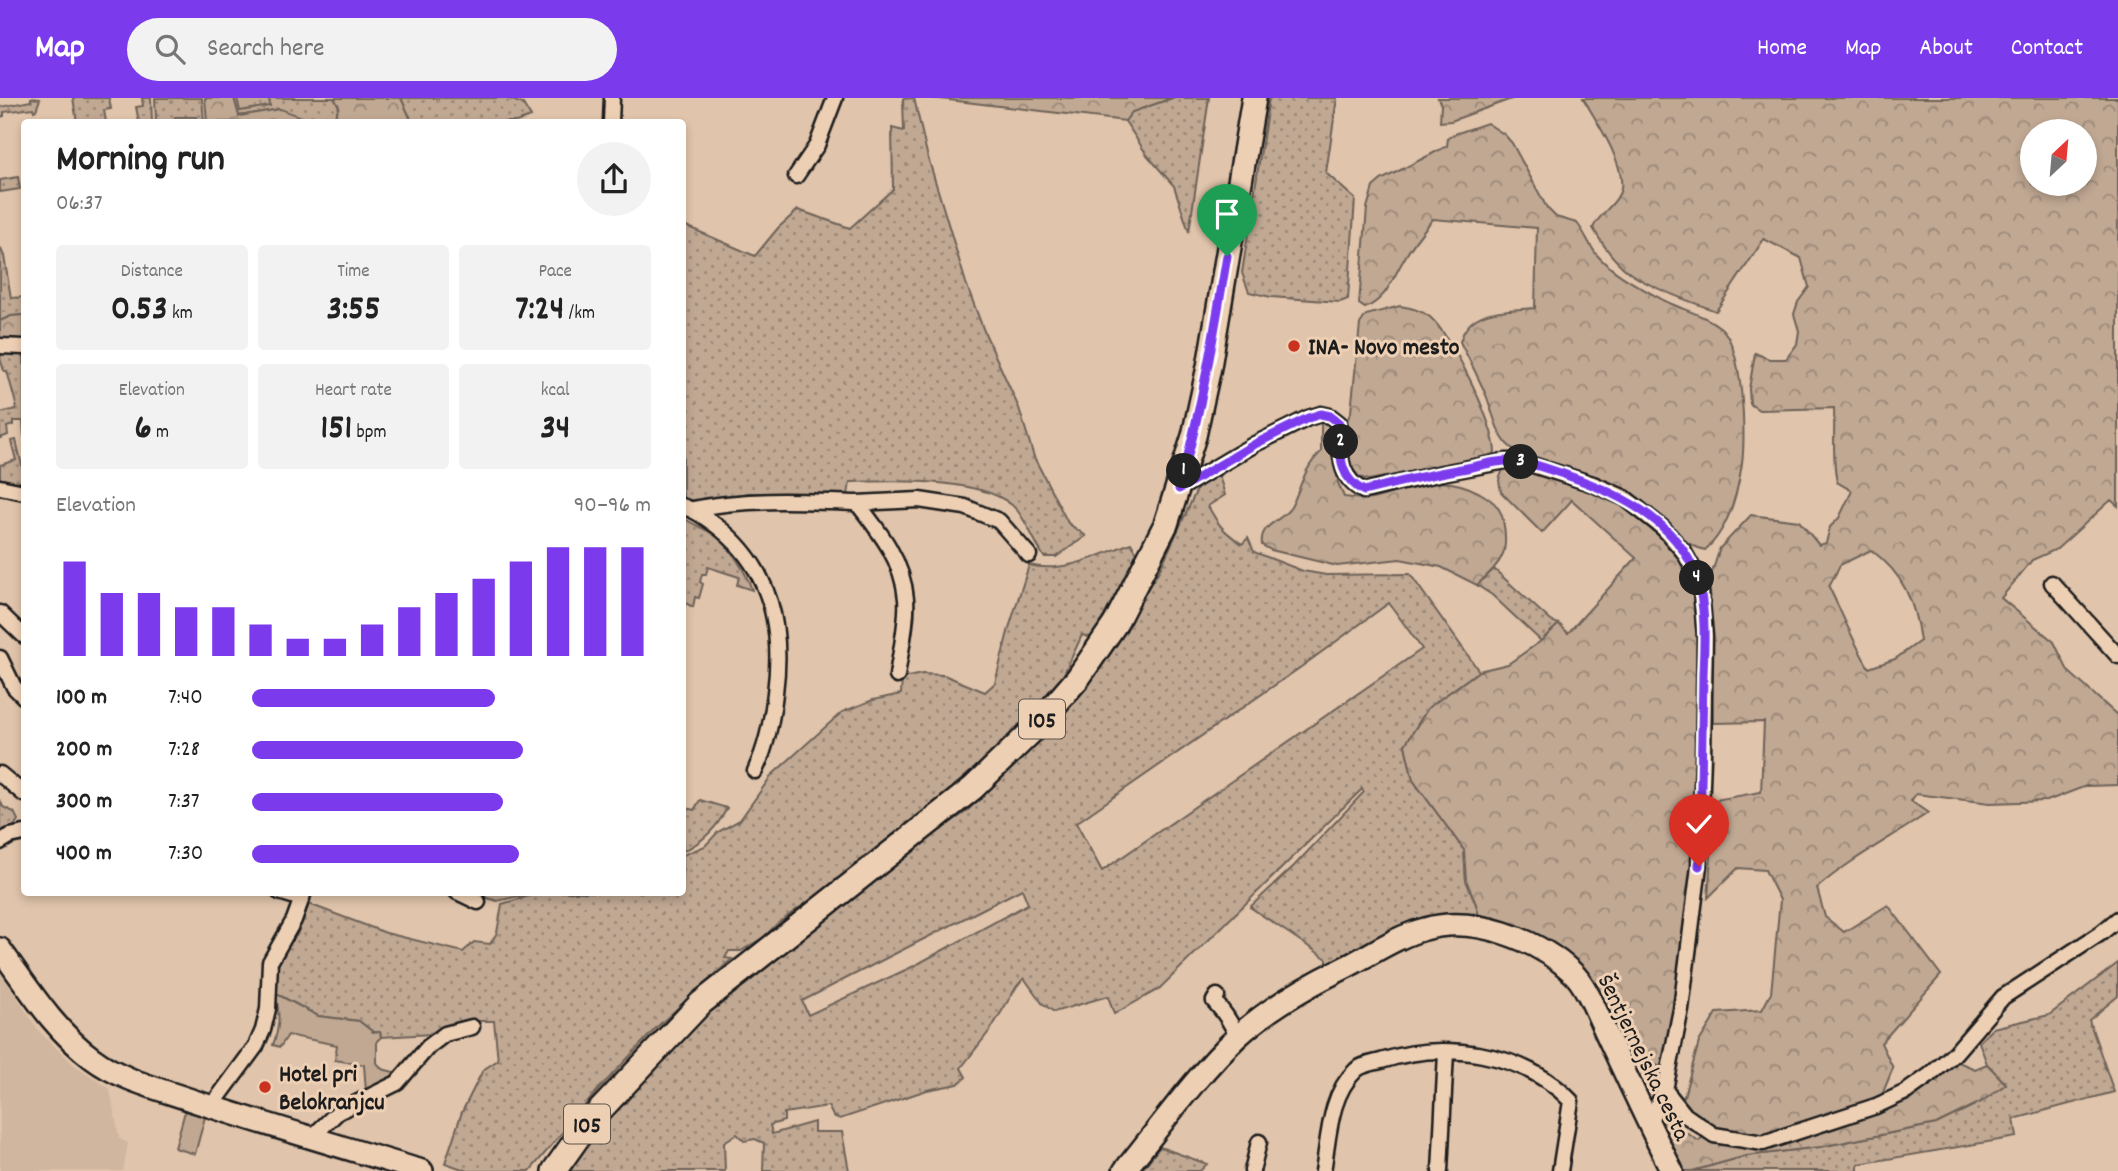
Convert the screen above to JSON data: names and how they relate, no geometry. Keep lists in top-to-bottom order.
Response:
{
  "streets": {
    "main road": ["105", "Šentjernejska cesta"]
  },
  "places": ["INA- Novo mesto", "Hotel pri Belokranjcu"],
  "north": "top right",
  "page": {
    "header": "Map",
    "search": "Search here",
    "nav": [
      "Home",
      "Map",
      "About",
      "Contact"
    ],
    "heading": ["Morning run", "06:37"],
    "stats": [
      ["Distance", "0.53 km"],
      ["Time", "3:55"],
      ["Pace", "7:24 /km"],
      ["Elevation", "6 m"],
      ["Heart rate", "151 bpm"],
      ["kcal", "34"]
    ],
    "pins": [
      "2",
      "3",
      "1",
      "4"
    ],
    "chart": ["Elevation", "90–96 m"],
    "list": [
      {
        "name": "100 m",
        "note": "7:40"
      },
      {
        "name": "200 m",
        "note": "7:28"
      },
      {
        "name": "300 m",
        "note": "7:37"
      },
      {
        "name": "400 m",
        "note": "7:30"
      }
    ]
  }
}
